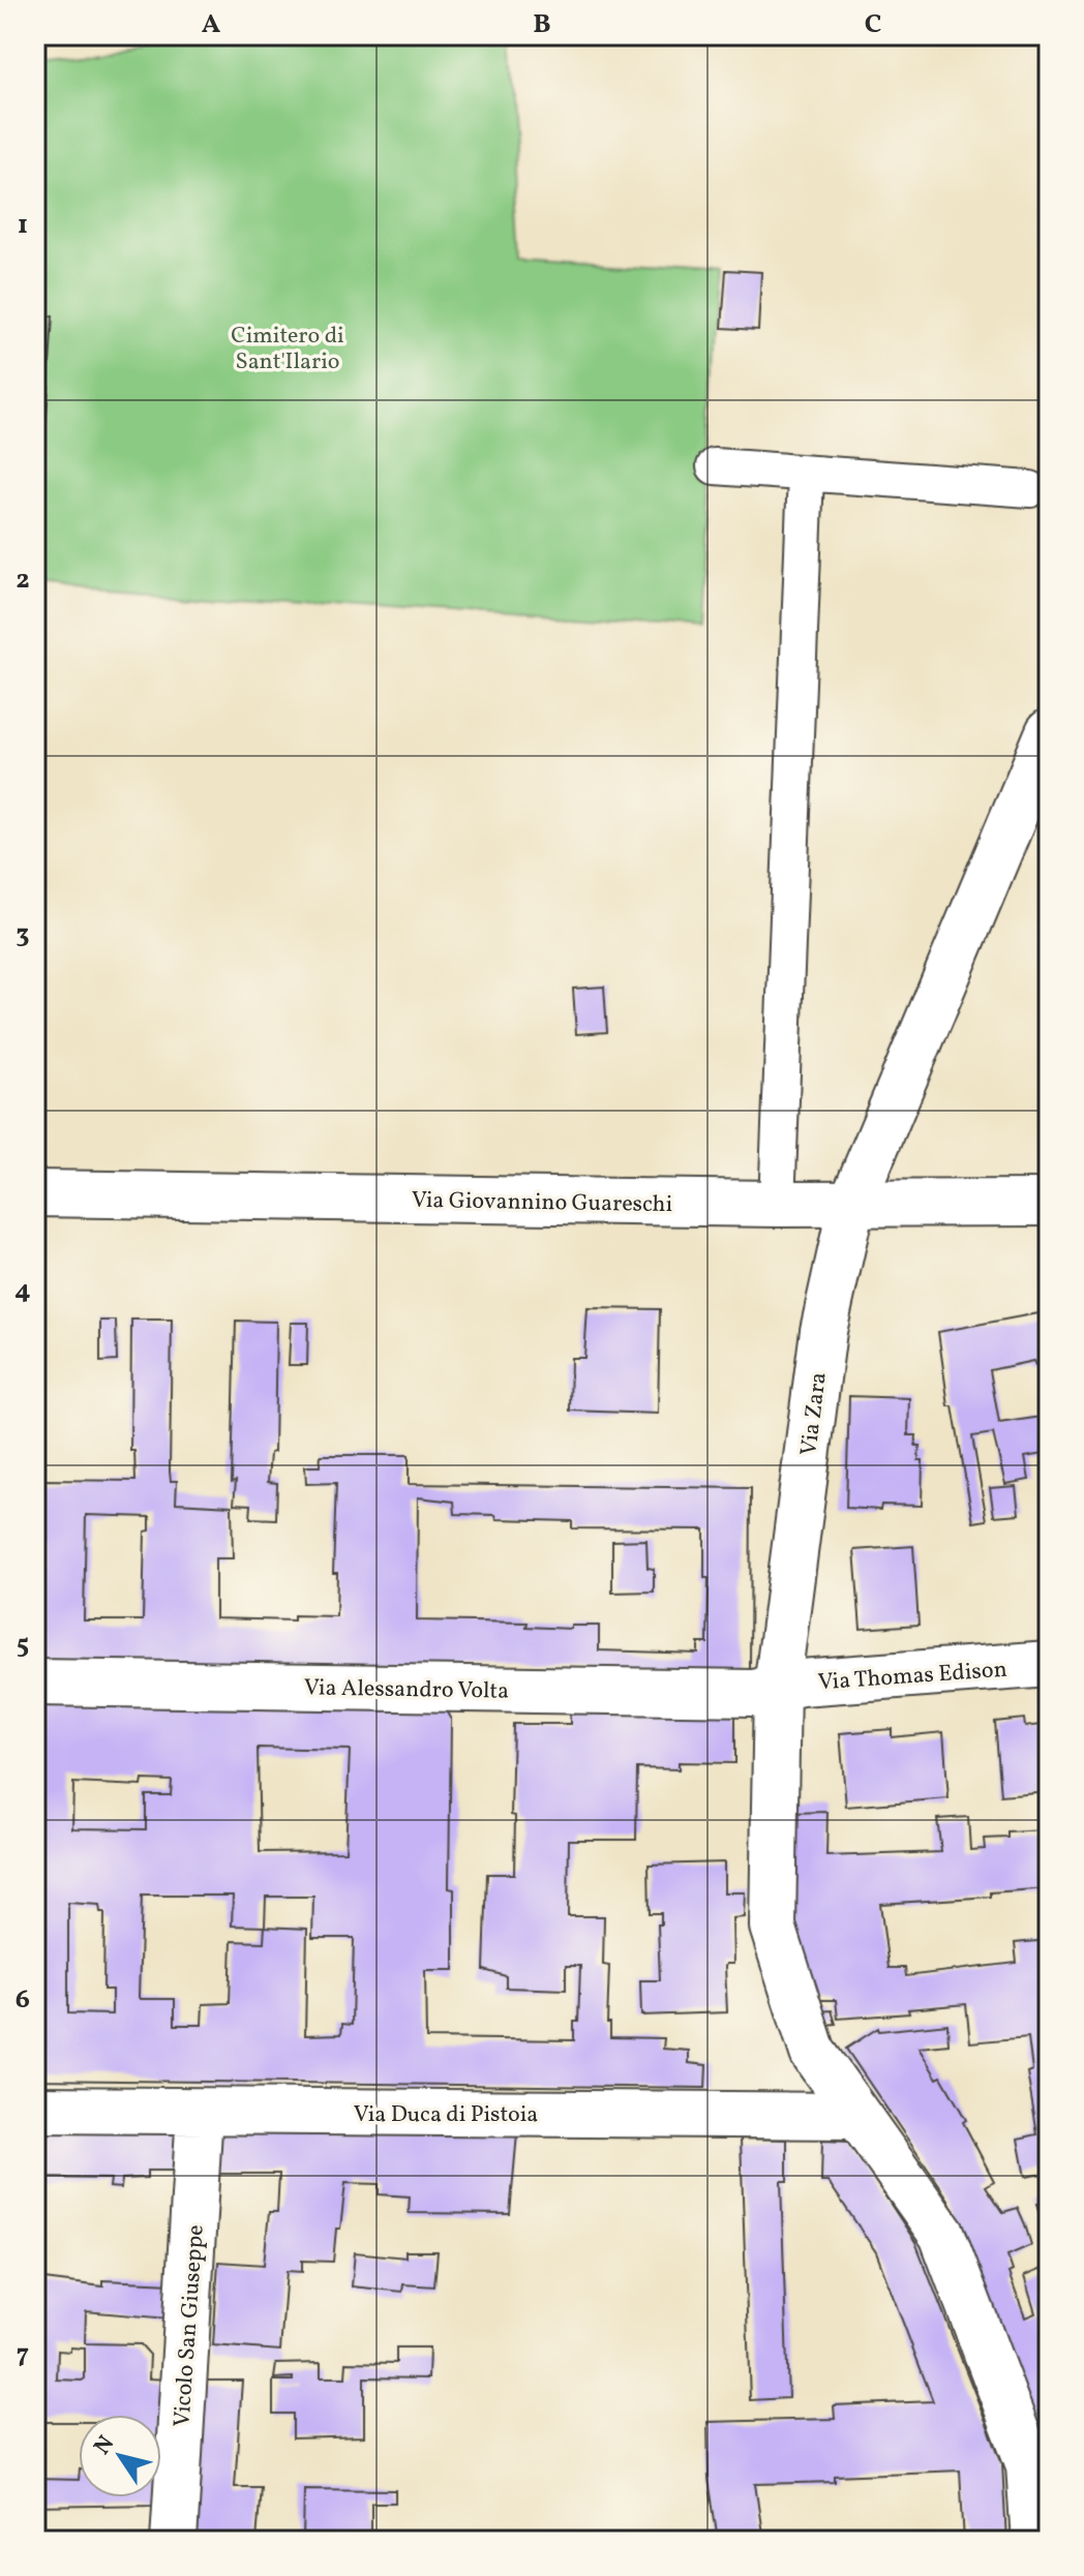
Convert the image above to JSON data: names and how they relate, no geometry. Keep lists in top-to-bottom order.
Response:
{
  "streets": {
    "street": [
      "Via Giovannino Guareschi",
      "Via Zara",
      "Via Thomas Edison",
      "Via Alessandro Volta",
      "Via Duca di Pistoia",
      "Vicolo San Giuseppe"
    ]
  },
  "crossings": [
    ["Via Giovannino Guareschi", "Via Zara"],
    ["Via Zara", "Via Thomas Edison"],
    ["Via Zara", "Via Alessandro Volta"],
    ["Via Zara", "Via Duca di Pistoia"],
    ["Via Thomas Edison", "Via Alessandro Volta"],
    ["Via Duca di Pistoia", "Vicolo San Giuseppe"]
  ],
  "parks": ["Cimitero di Sant'Ilario"],
  "north": "top left",
  "grid": {
    "columns": ["A", "B", "C"],
    "rows": [
      "1",
      "2",
      "3",
      "4",
      "5",
      "6",
      "7"
    ]
  }
}
